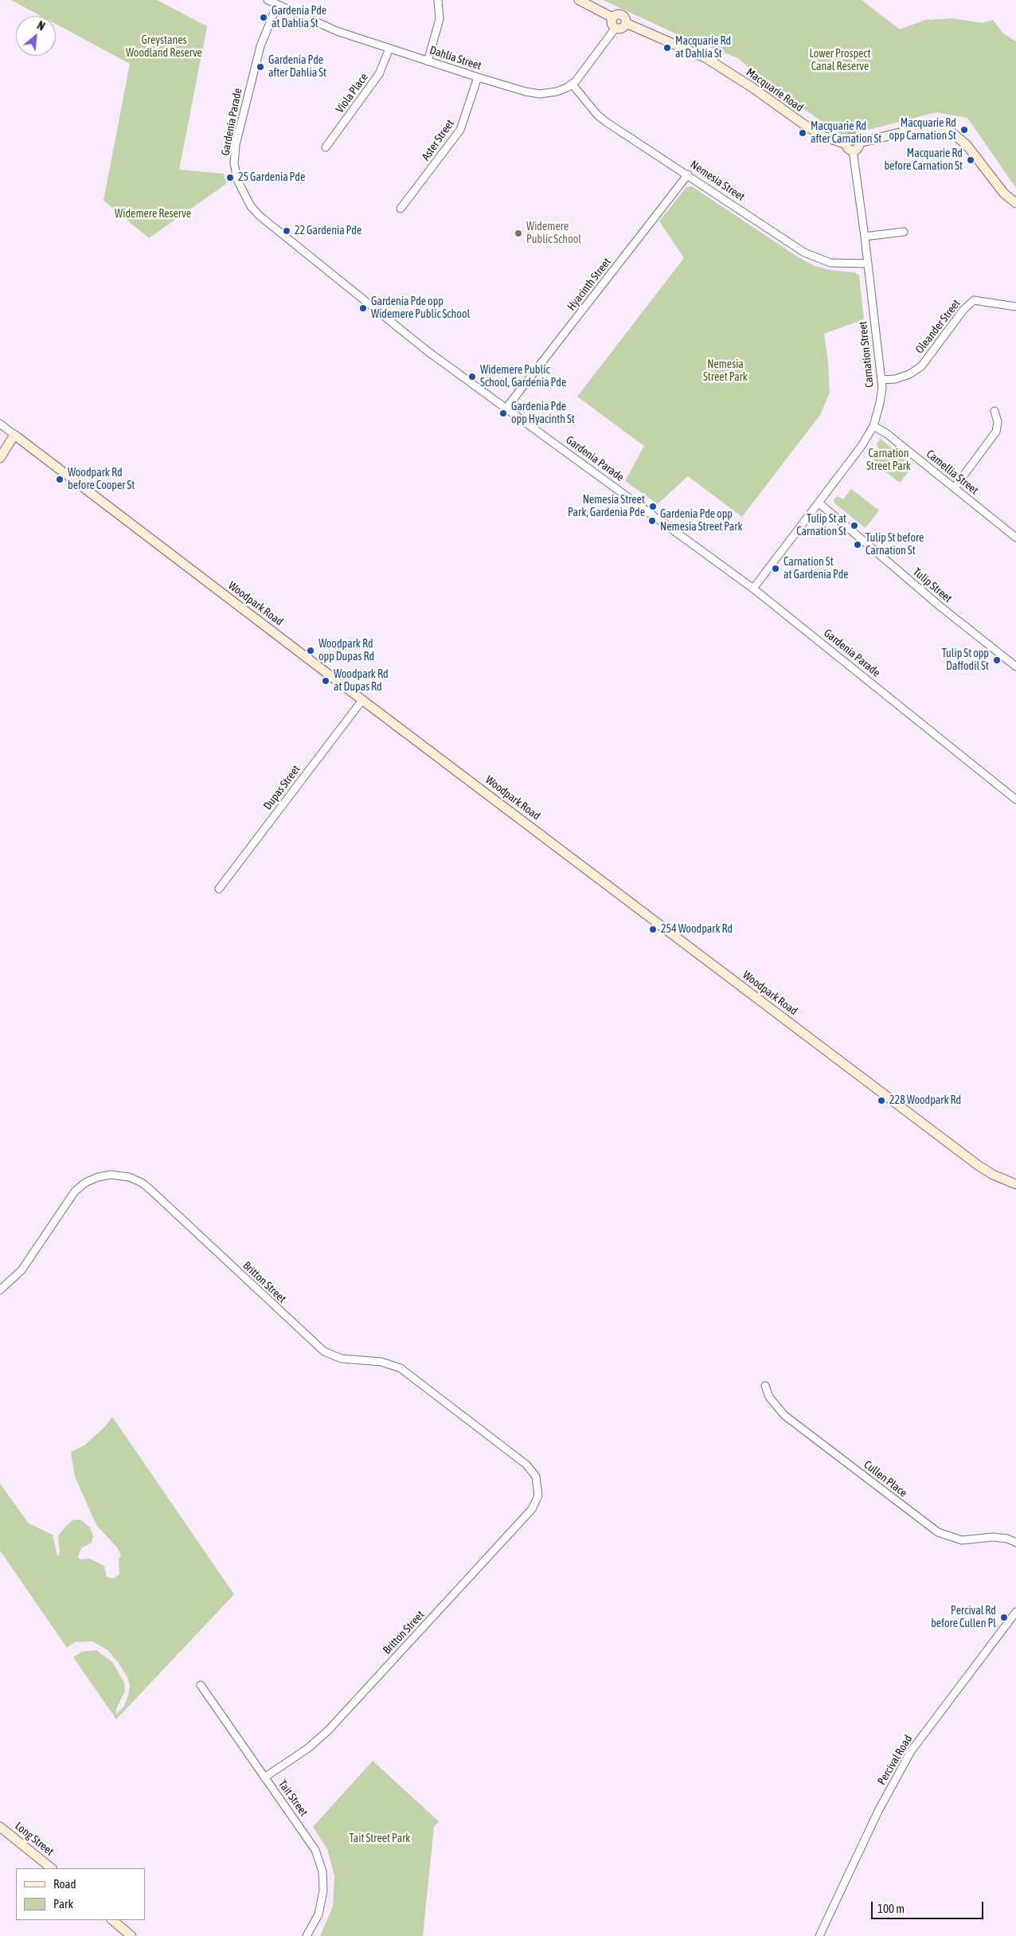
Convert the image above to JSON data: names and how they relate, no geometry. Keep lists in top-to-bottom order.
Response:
{
  "streets": {
    "street": [
      "Dahlia Street",
      "Macquarie Road",
      "Viola Place",
      "Gardenia Parade",
      "Aster Street",
      "Nemesia Street",
      "Hyacinth Street",
      "Oleander Street",
      "Carnation Street",
      "Camellia Street",
      "Tulip Street",
      "Woodpark Road",
      "Dupas Street",
      "Britton Street",
      "Cullen Place",
      "Percival Road",
      "Tait Street",
      "Long Street"
    ]
  },
  "crossings": [
    ["Dahlia Street", "Macquarie Road"],
    ["Dahlia Street", "Viola Place"],
    ["Dahlia Street", "Gardenia Parade"],
    ["Dahlia Street", "Aster Street"],
    ["Dahlia Street", "Nemesia Street"],
    ["Macquarie Road", "Carnation Street"],
    ["Gardenia Parade", "Hyacinth Street"],
    ["Gardenia Parade", "Carnation Street"],
    ["Nemesia Street", "Hyacinth Street"],
    ["Nemesia Street", "Carnation Street"],
    ["Oleander Street", "Carnation Street"],
    ["Carnation Street", "Camellia Street"],
    ["Carnation Street", "Tulip Street"],
    ["Woodpark Road", "Dupas Street"],
    ["Britton Street", "Tait Street"]
  ],
  "parks": [
    "Greystanes Woodland Reserve",
    "Lower Prospect Canal Reserve",
    "Widemere Reserve",
    "Nemesia Street Park",
    "Carnation Street Park",
    "Tait Street Park"
  ],
  "places": [
    "Gardenia Pde at Dahlia St",
    "Macquarie Rd at Dahlia St",
    "Gardenia Pde after Dahlia St",
    "Macquarie Rd opp Carnation St",
    "Macquarie Rd after Carnation St",
    "Macquarie Rd before Carnation St",
    "25 Gardenia Pde",
    "22 Gardenia Pde",
    "Widemere Public School",
    "Gardenia Pde opp Widemere Public School",
    "Widemere Public School, Gardenia Pde",
    "Gardenia Pde opp Hyacinth St",
    "Woodpark Rd before Cooper St",
    "Nemesia Street Park, Gardenia Pde",
    "Gardenia Pde opp Nemesia Street Park",
    "Tulip St at Carnation St",
    "Tulip St before Carnation St",
    "Carnation St at Gardenia Pde",
    "Woodpark Rd opp Dupas Rd",
    "Tulip St opp Daffodil St",
    "Woodpark Rd at Dupas Rd",
    "254 Woodpark Rd",
    "228 Woodpark Rd",
    "Percival Rd before Cullen Pl"
  ],
  "legend": ["Road", "Park"],
  "scale_bar": "100 m",
  "north": "top right"
}
